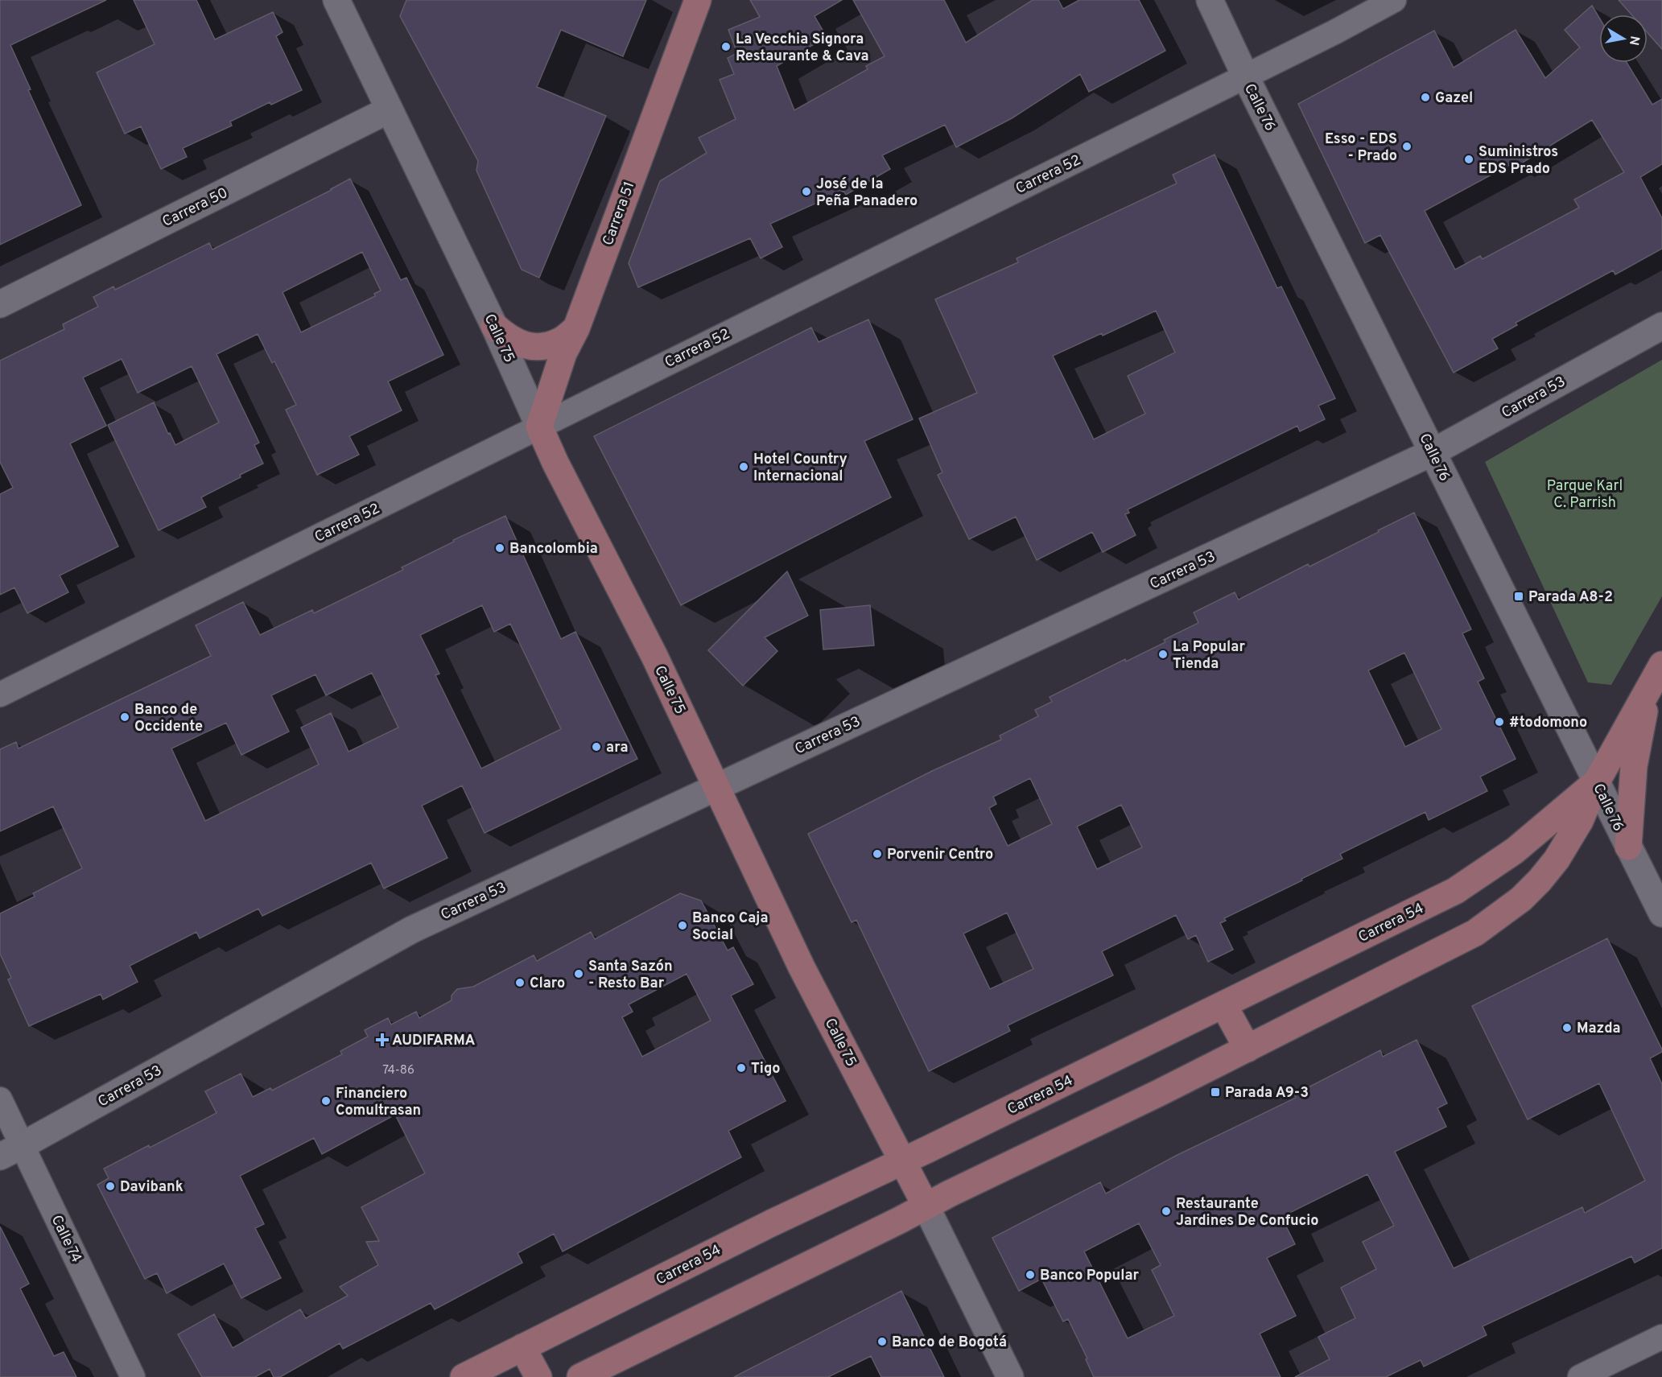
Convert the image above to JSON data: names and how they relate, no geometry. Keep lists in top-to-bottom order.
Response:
{
  "streets": {
    "main road": ["Carrera 51", "Calle 75", "Carrera 54"],
    "street": [
      "Calle 76",
      "Carrera 52",
      "Carrera 50",
      "Carrera 53",
      "Calle 74"
    ]
  },
  "crossings": [
    ["Calle 76", "Carrera 52"],
    ["Calle 76", "Carrera 53"],
    ["Calle 76", "Carrera 54"],
    ["Carrera 52", "Carrera 51"],
    ["Carrera 52", "Calle 75"],
    ["Carrera 50", "Calle 75"],
    ["Carrera 51", "Calle 75"],
    ["Calle 75", "Carrera 53"],
    ["Calle 75", "Carrera 54"],
    ["Carrera 53", "Calle 74"]
  ],
  "parks": ["Parque Karl C. Parrish"],
  "places": {
    "other": [
      "La Vecchia Signora Restaurante & Cava",
      "Gazel",
      "Esso - EDS - Prado",
      "Suministros EDS Prado",
      "José de la Peña Panadero",
      "Hotel Country Internacional",
      "Bancolombia",
      "La Popular Tienda",
      "Banco de Occidente",
      "#todomono",
      "ara",
      "Porvenir Centro",
      "Banco Caja Social",
      "Santa Sazón - Resto Bar",
      "Claro",
      "Mazda",
      "Tigo",
      "Financiero Comultrasan",
      "Davibank",
      "Restaurante Jardines De Confucio",
      "Banco Popular",
      "Banco de Bogotá"
    ],
    "transit": ["Parada A8-2", "Parada A9-3"],
    "health": ["AUDIFARMA"]
  },
  "house_numbers": ["74-86"],
  "north": "right"
}
